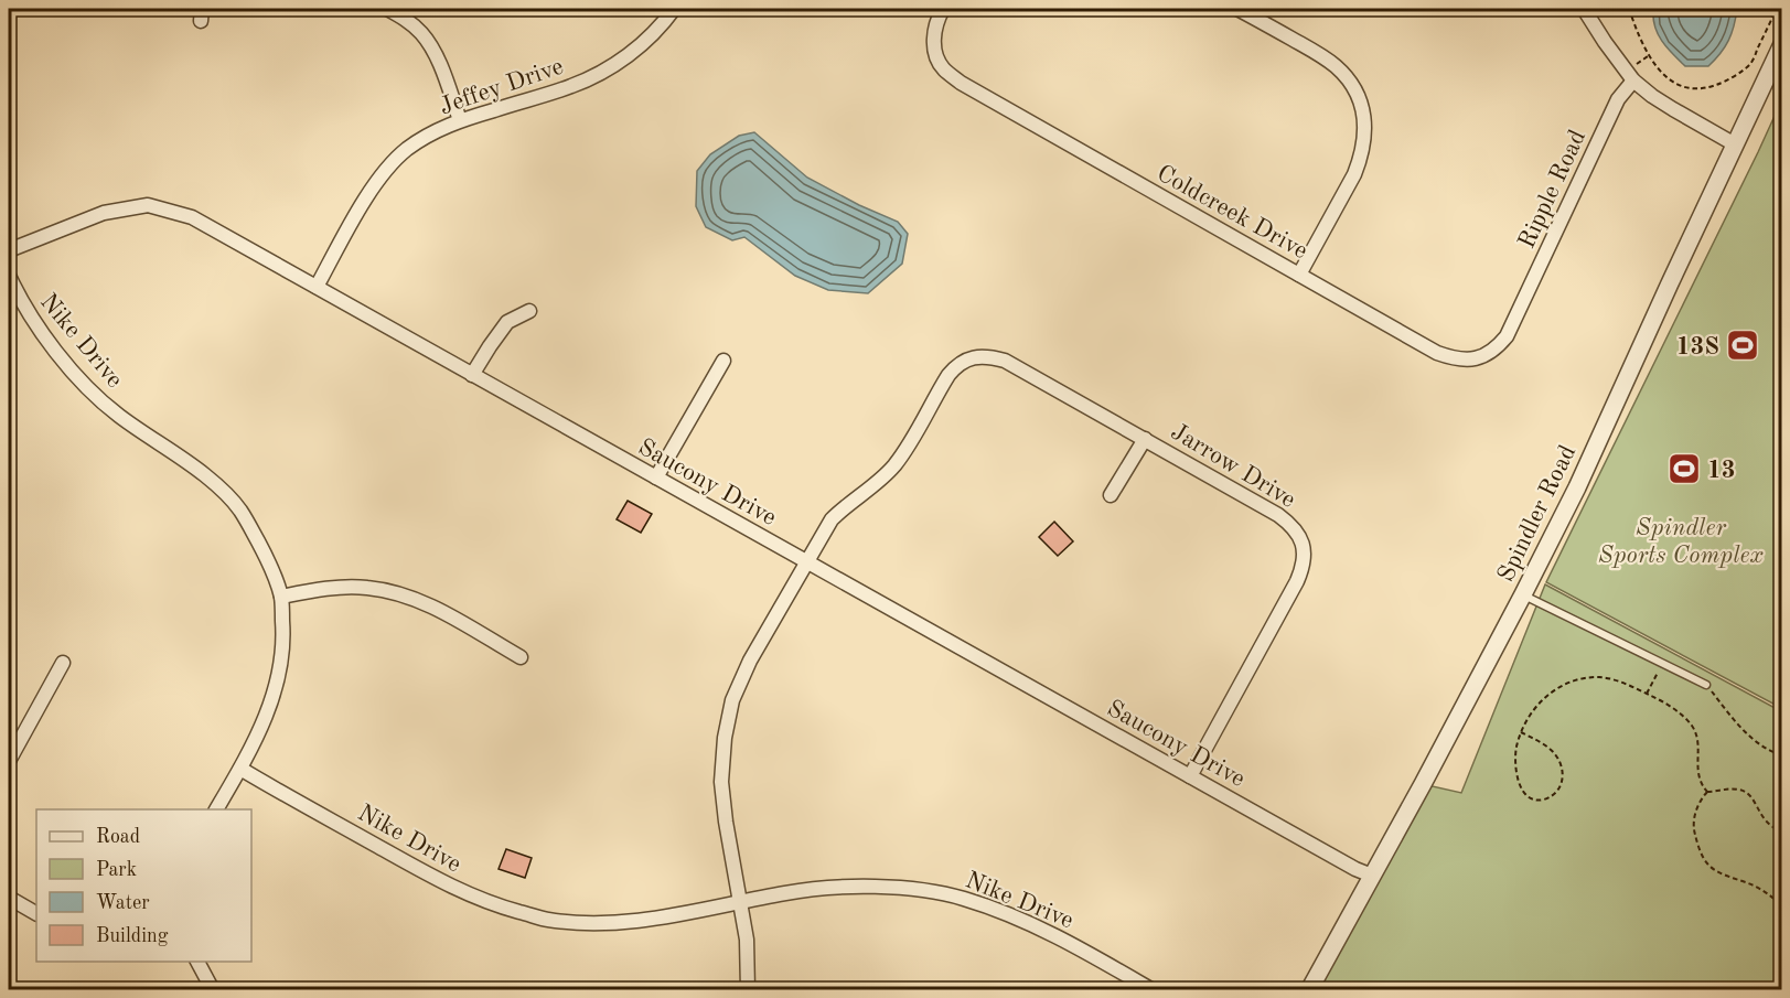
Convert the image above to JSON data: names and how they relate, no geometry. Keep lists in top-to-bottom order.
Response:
{
  "streets": {
    "street": [
      "Jeffey Drive",
      "Ripple Road",
      "Coldcreek Drive",
      "Nike Drive",
      "Jarrow Drive",
      "Saucony Drive",
      "Spindler Road"
    ]
  },
  "crossings": [
    ["Jeffey Drive", "Saucony Drive"],
    ["Ripple Road", "Coldcreek Drive"],
    ["Jarrow Drive", "Saucony Drive"],
    ["Saucony Drive", "Spindler Road"]
  ],
  "parks": ["Spindler Sports Complex"],
  "places": {
    "sports": ["13S", "13"]
  },
  "legend": [
    "Road",
    "Park",
    "Water",
    "Building"
  ]
}
